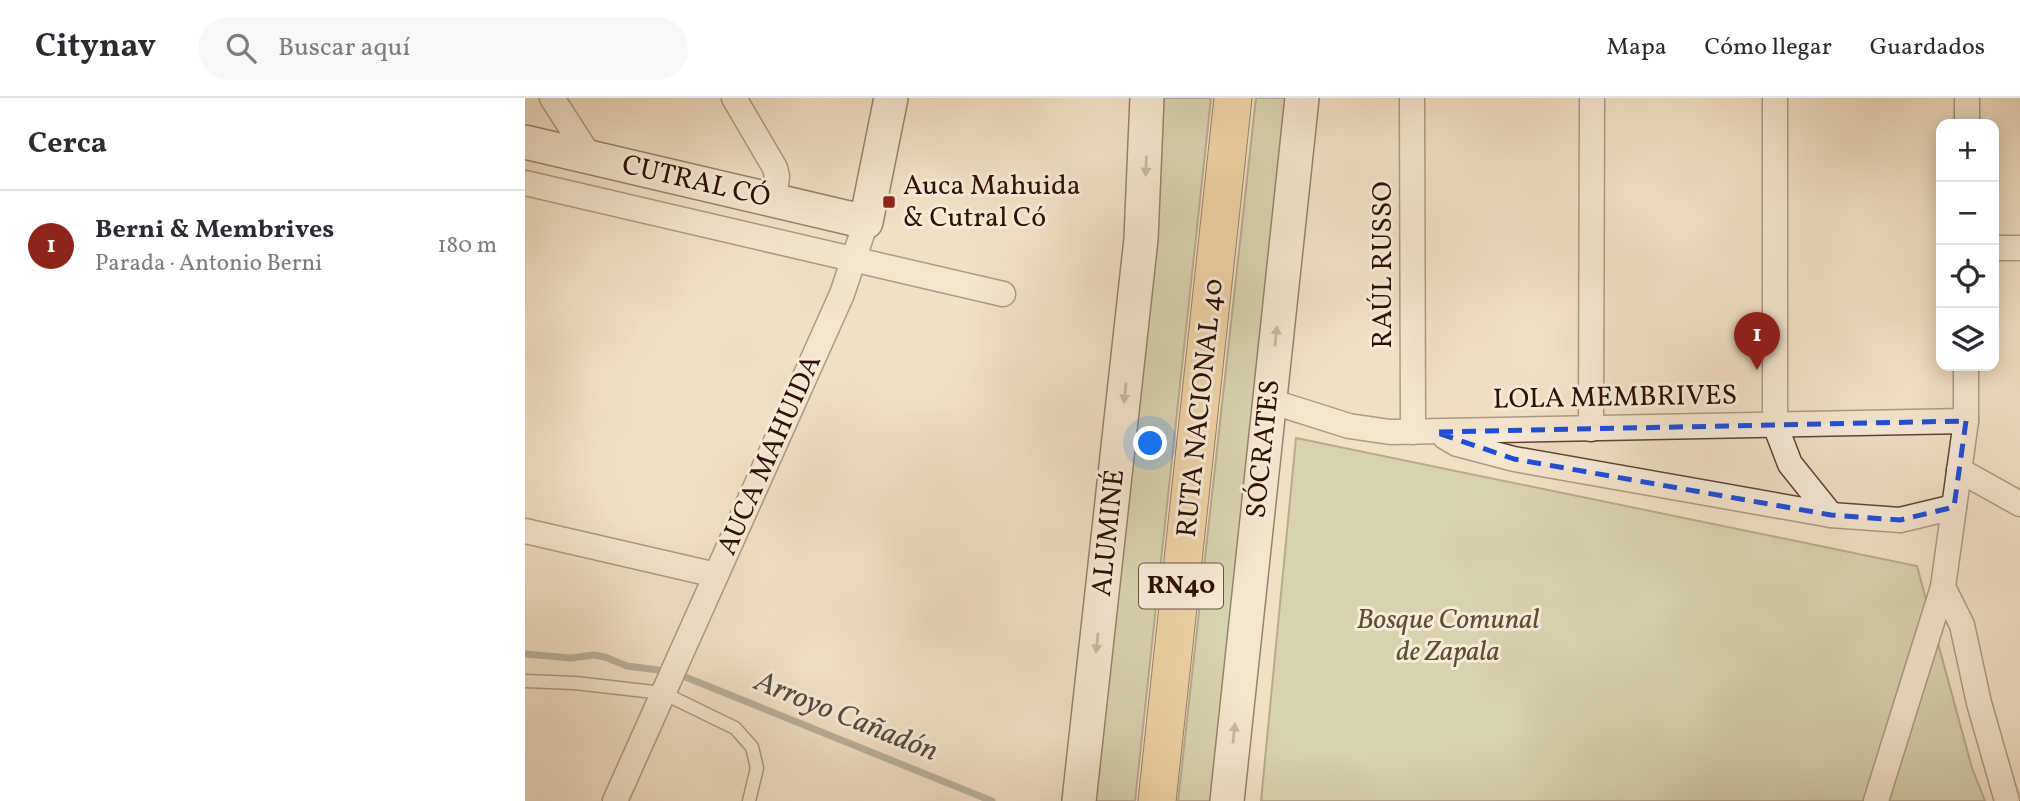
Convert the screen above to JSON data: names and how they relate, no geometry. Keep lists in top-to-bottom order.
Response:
{
  "streets": {
    "main road": ["RUTA NACIONAL 40", "RN40"],
    "street": [
      "CUTRAL CÓ",
      "RAÚL RUSSO",
      "LOLA MEMBRIVES",
      "SÓCRATES",
      "AUCA MAHUIDA",
      "ALUMINÉ"
    ]
  },
  "crossings": [
    ["CUTRAL CÓ", "AUCA MAHUIDA"],
    ["RAÚL RUSSO", "LOLA MEMBRIVES"],
    ["LOLA MEMBRIVES", "SÓCRATES"]
  ],
  "one_way": ["SÓCRATES", "ALUMINÉ"],
  "water": ["Arroyo Cañadón"],
  "parks": ["Bosque Comunal de Zapala"],
  "places": {
    "transit": ["Auca Mahuida & Cutral Có"]
  },
  "page": {
    "header": "Citynav",
    "search": "Buscar aquí",
    "nav": ["Mapa", "Cómo llegar", "Guardados"],
    "heading": "Cerca",
    "map_buttons": ["+", "−"],
    "list": [
      {
        "mark": "1",
        "name": "Berni & Membrives",
        "note": "Parada · Antonio Berni",
        "value": "180 m"
      }
    ],
    "pins": "1"
  }
}
